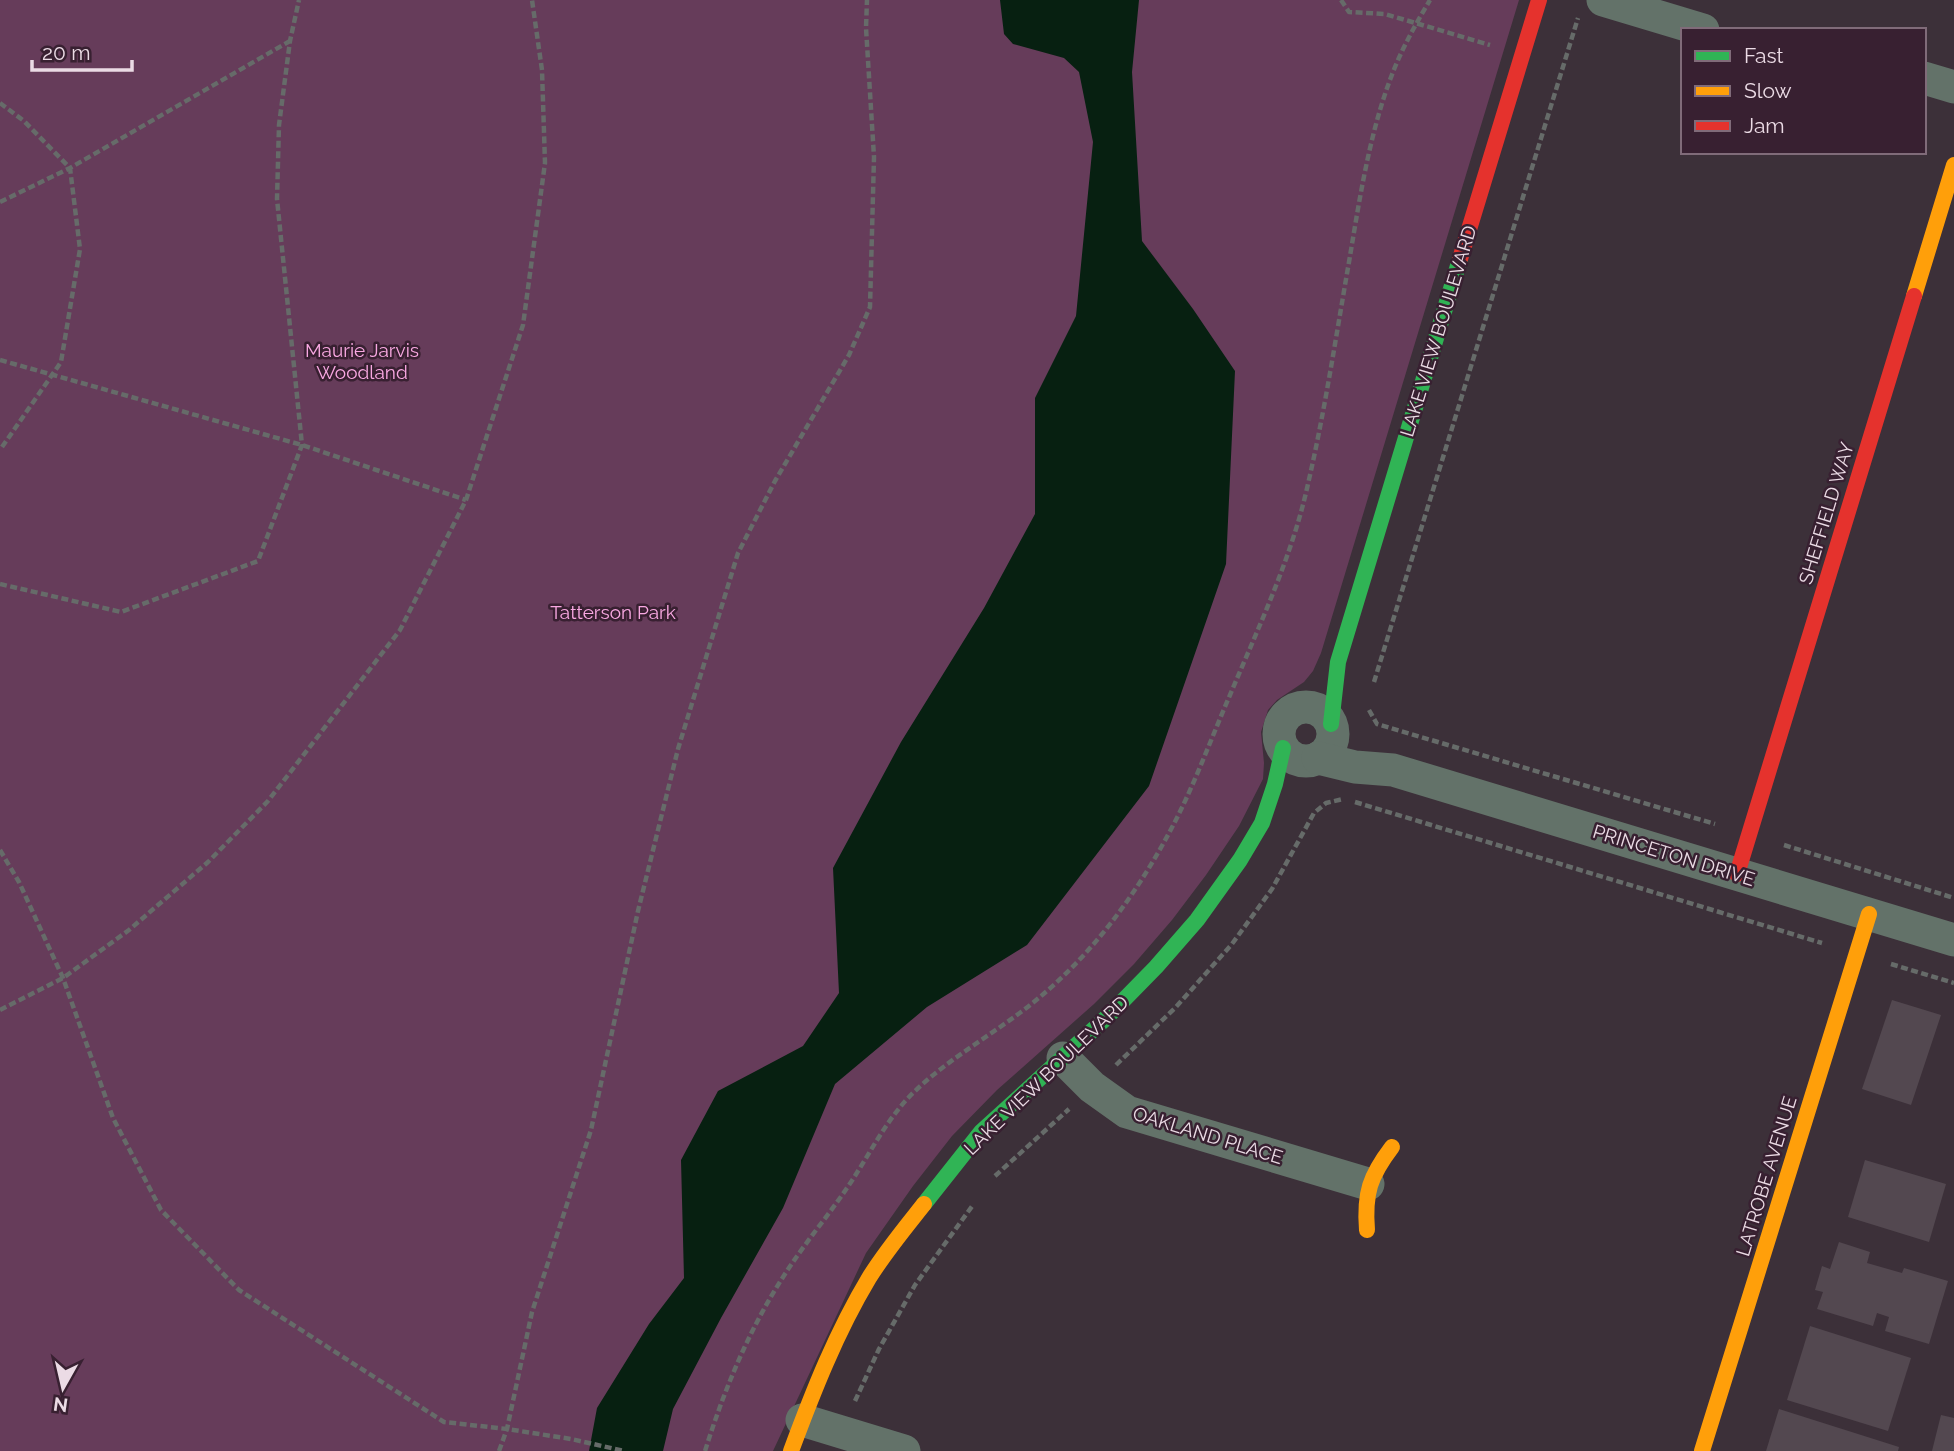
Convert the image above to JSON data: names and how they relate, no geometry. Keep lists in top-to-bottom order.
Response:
{
  "streets": {
    "street": [
      "LAKE VIEW BOULEVARD",
      "SHEFFIELD WAY",
      "PRINCETON DRIVE",
      "OAKLAND PLACE",
      "LATROBE AVENUE"
    ]
  },
  "crossings": [
    ["LAKE VIEW BOULEVARD", "PRINCETON DRIVE"],
    ["LAKE VIEW BOULEVARD", "OAKLAND PLACE"],
    ["SHEFFIELD WAY", "PRINCETON DRIVE"],
    ["PRINCETON DRIVE", "LATROBE AVENUE"]
  ],
  "parks": ["Maurie Jarvis Woodland", "Tatterson Park"],
  "legend": ["Fast", "Slow", "Jam"],
  "scale_bar": "20 m",
  "north": "bottom"
}
